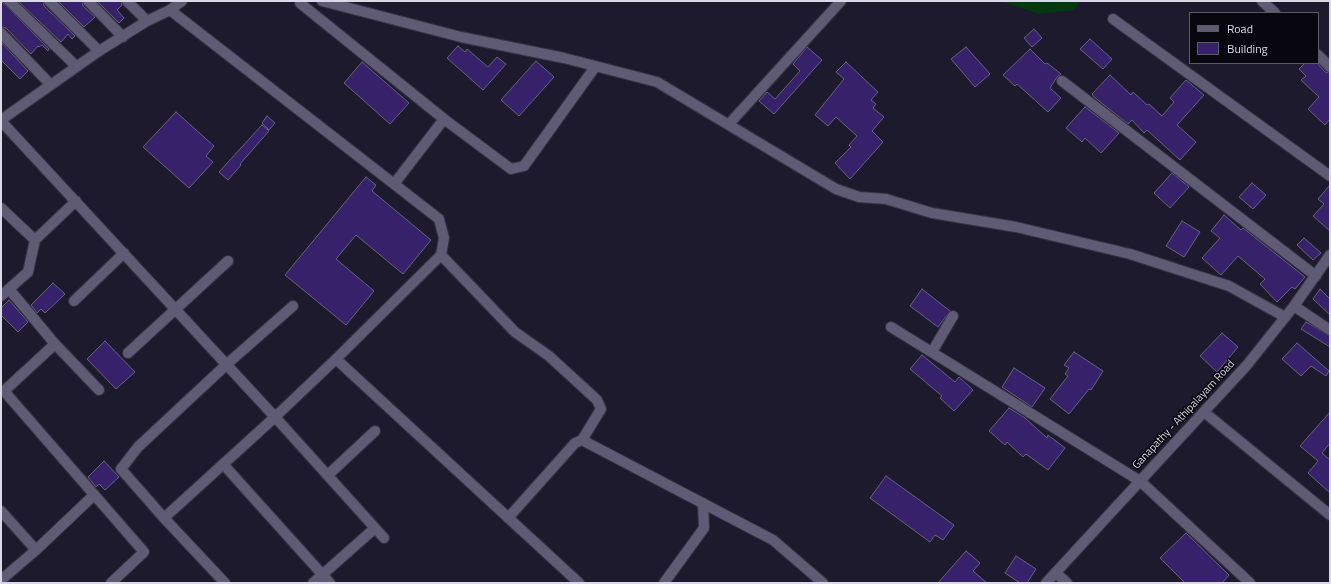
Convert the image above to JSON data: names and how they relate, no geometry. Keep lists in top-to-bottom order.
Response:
{
  "streets": {
    "street": ["Ganapathy - Athipalayam Road"]
  },
  "legend": ["Road", "Building"]
}
